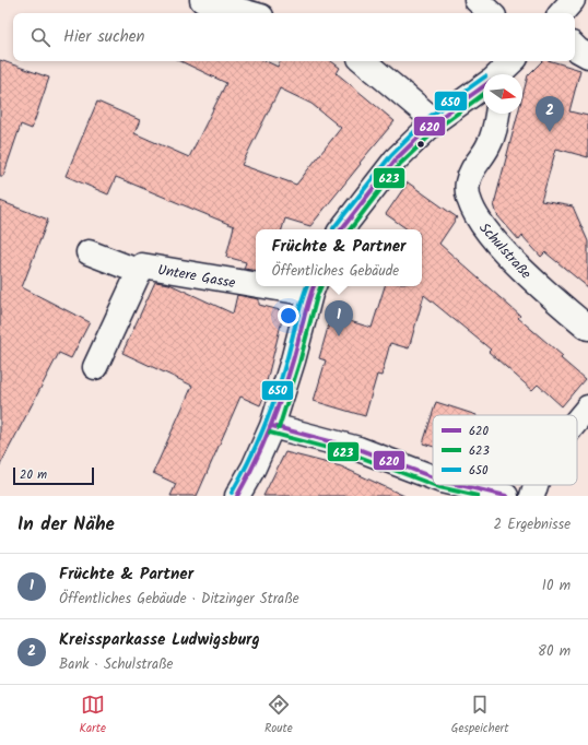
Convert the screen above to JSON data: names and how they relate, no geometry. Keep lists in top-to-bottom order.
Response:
{
  "streets": {
    "street": ["Schulstraße", "Untere Gasse"]
  },
  "lines": ["transit line 650", "transit line 620", "transit line 623"],
  "legend": ["620", "623", "650"],
  "scale_bar": "20 m",
  "north": "right",
  "page": {
    "search": "Hier suchen",
    "pins": ["2", "1"],
    "popup": ["Früchte & Partner", "Öffentliches Gebäude"],
    "scale": "20 m",
    "heading": ["In der Nähe", "2 Ergebnisse"],
    "list": [
      {
        "mark": "1",
        "name": "Früchte & Partner",
        "note": "Öffentliches Gebäude · Ditzinger Straße",
        "value": "10 m"
      },
      {
        "mark": "2",
        "name": "Kreissparkasse Ludwigsburg",
        "note": "Bank · Schulstraße",
        "value": "80 m"
      }
    ],
    "nav": ["Karte", "Route", "Gespeichert"]
  }
}
